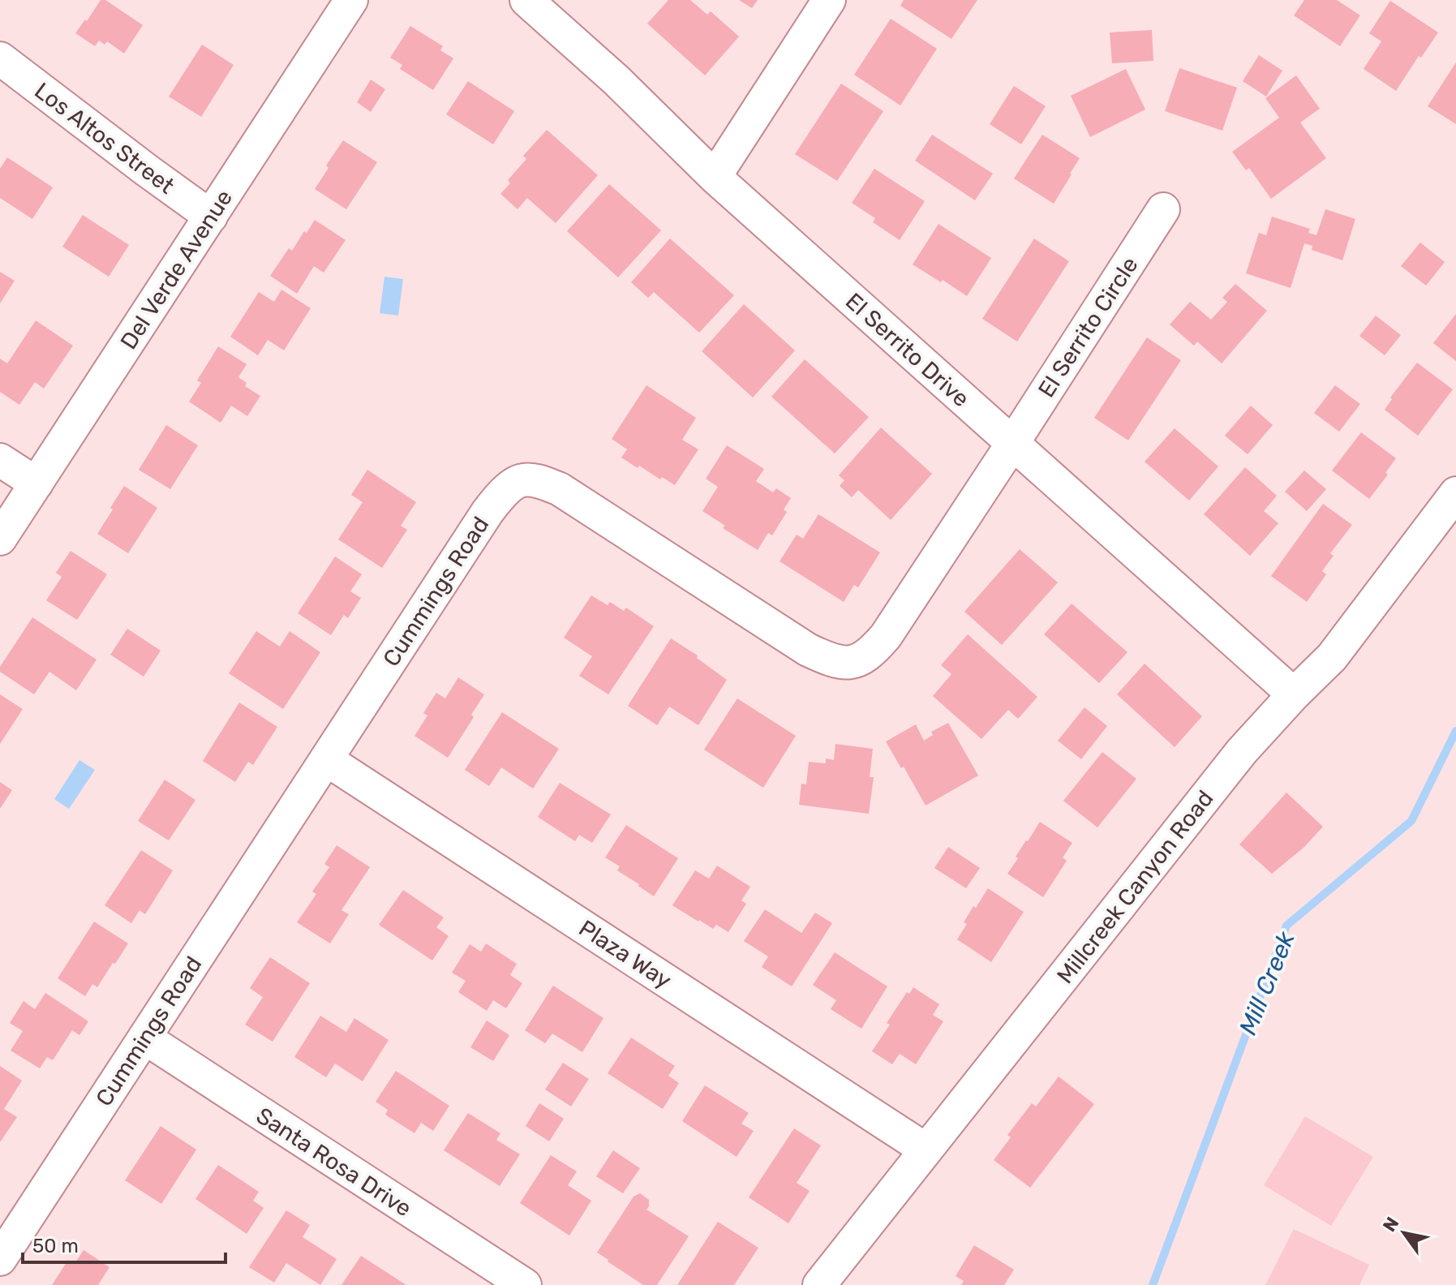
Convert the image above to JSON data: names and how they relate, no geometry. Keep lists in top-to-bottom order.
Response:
{
  "streets": {
    "street": [
      "Los Altos Street",
      "Del Verde Avenue",
      "El Serrito Circle",
      "El Serrito Drive",
      "Cummings Road",
      "Millcreek Canyon Road",
      "Plaza Way",
      "Santa Rosa Drive"
    ]
  },
  "crossings": [
    ["Los Altos Street", "Del Verde Avenue"],
    ["El Serrito Circle", "El Serrito Drive"],
    ["El Serrito Circle", "Cummings Road"],
    ["El Serrito Drive", "Cummings Road"],
    ["El Serrito Drive", "Millcreek Canyon Road"],
    ["Cummings Road", "Plaza Way"],
    ["Cummings Road", "Santa Rosa Drive"],
    ["Millcreek Canyon Road", "Plaza Way"]
  ],
  "water": ["Mill Creek"],
  "scale_bar": "50 m",
  "north": "top left"
}
